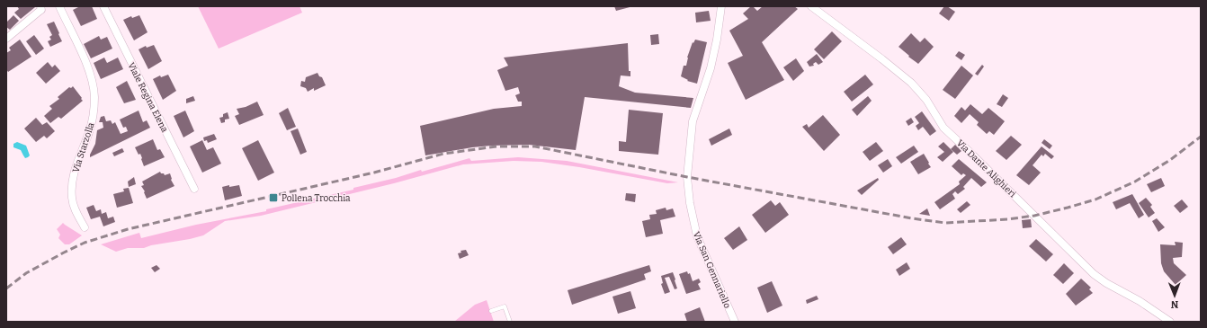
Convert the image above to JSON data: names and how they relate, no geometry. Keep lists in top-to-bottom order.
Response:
{
  "streets": {
    "street": [
      "Viale Regina Elena",
      "Via Starzolla",
      "Via Dante Alighieri",
      "Via San Gennariello"
    ]
  },
  "places": {
    "transit": ["Pollena Trocchia"]
  },
  "north": "bottom"
}
